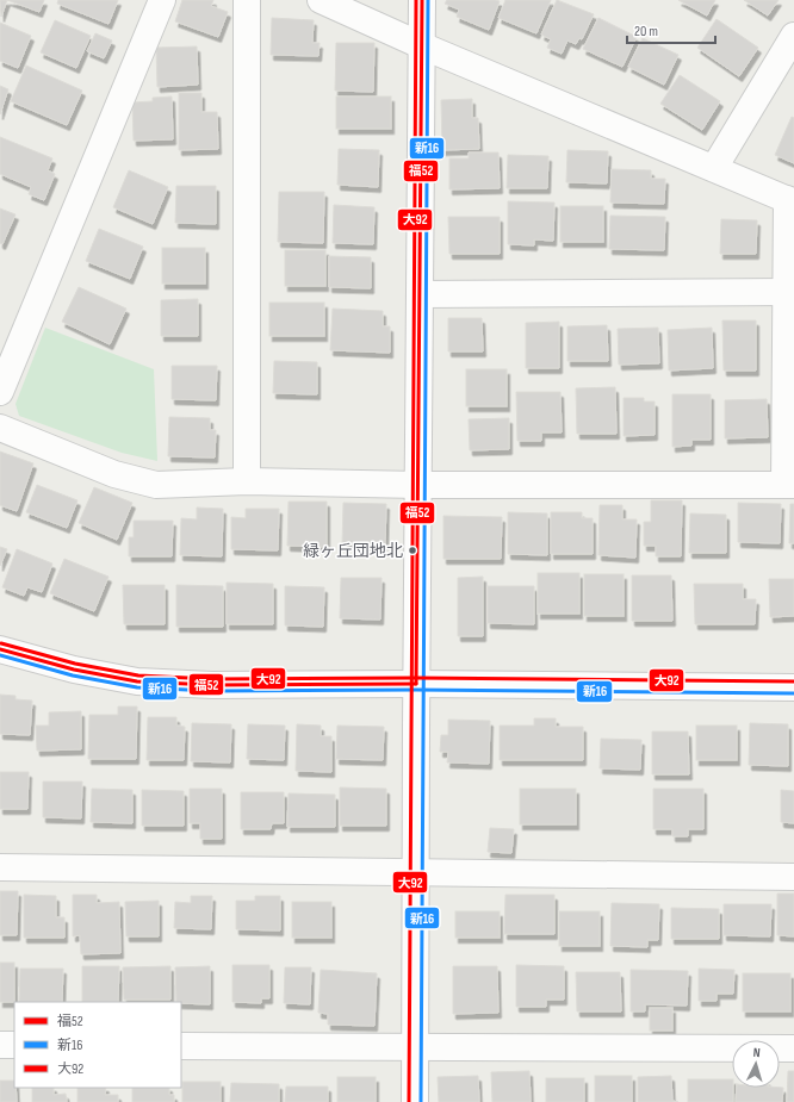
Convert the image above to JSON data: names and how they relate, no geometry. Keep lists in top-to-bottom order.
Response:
{
  "places": ["緑ヶ丘団地北"],
  "lines": ["transit line 福52", "transit line 新16", "transit line 大92"],
  "legend": ["福52", "新16", "大92"],
  "scale_bar": "20 m",
  "north": "top"
}
